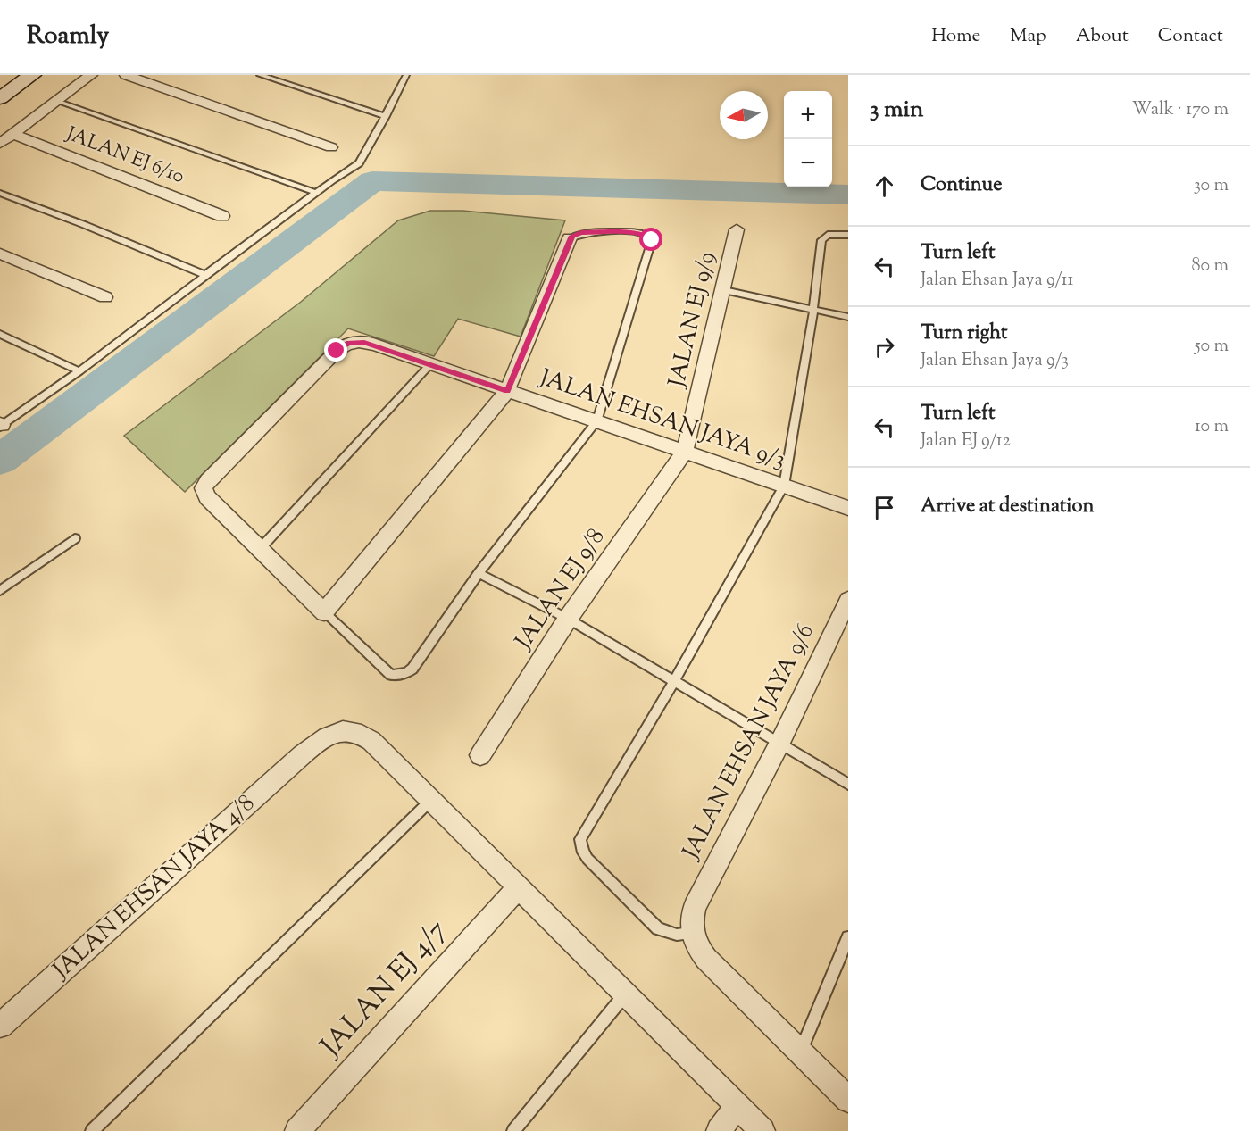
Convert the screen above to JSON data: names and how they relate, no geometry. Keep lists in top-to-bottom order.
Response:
{
  "streets": {
    "street": [
      "JALAN EJ 6/10",
      "JALAN EJ 9/9",
      "JALAN EHSAN JAYA 9/3",
      "JALAN EJ 9/8",
      "JALAN EHSAN JAYA 9/6",
      "JALAN EHSAN JAYA 4/8",
      "JALAN EJ 4/7"
    ]
  },
  "crossings": [
    ["JALAN EJ 9/9", "JALAN EHSAN JAYA 9/3"],
    ["JALAN EJ 9/9", "JALAN EJ 9/8"],
    ["JALAN EHSAN JAYA 9/3", "JALAN EJ 9/8"],
    ["JALAN EHSAN JAYA 4/8", "JALAN EJ 4/7"]
  ],
  "north": "left",
  "page": {
    "header": "Roamly",
    "nav": [
      "Home",
      "Map",
      "About",
      "Contact"
    ],
    "heading": ["3 min", "Walk · 170 m"],
    "map_buttons": ["+", "−"],
    "list": [
      ["Continue", "30 m"],
      ["Turn left", "Jalan Ehsan Jaya 9/11", "80 m"],
      ["Turn right", "Jalan Ehsan Jaya 9/3", "50 m"],
      ["Turn left", "Jalan EJ 9/12", "10 m"],
      "Arrive at destination"
    ]
  }
}
